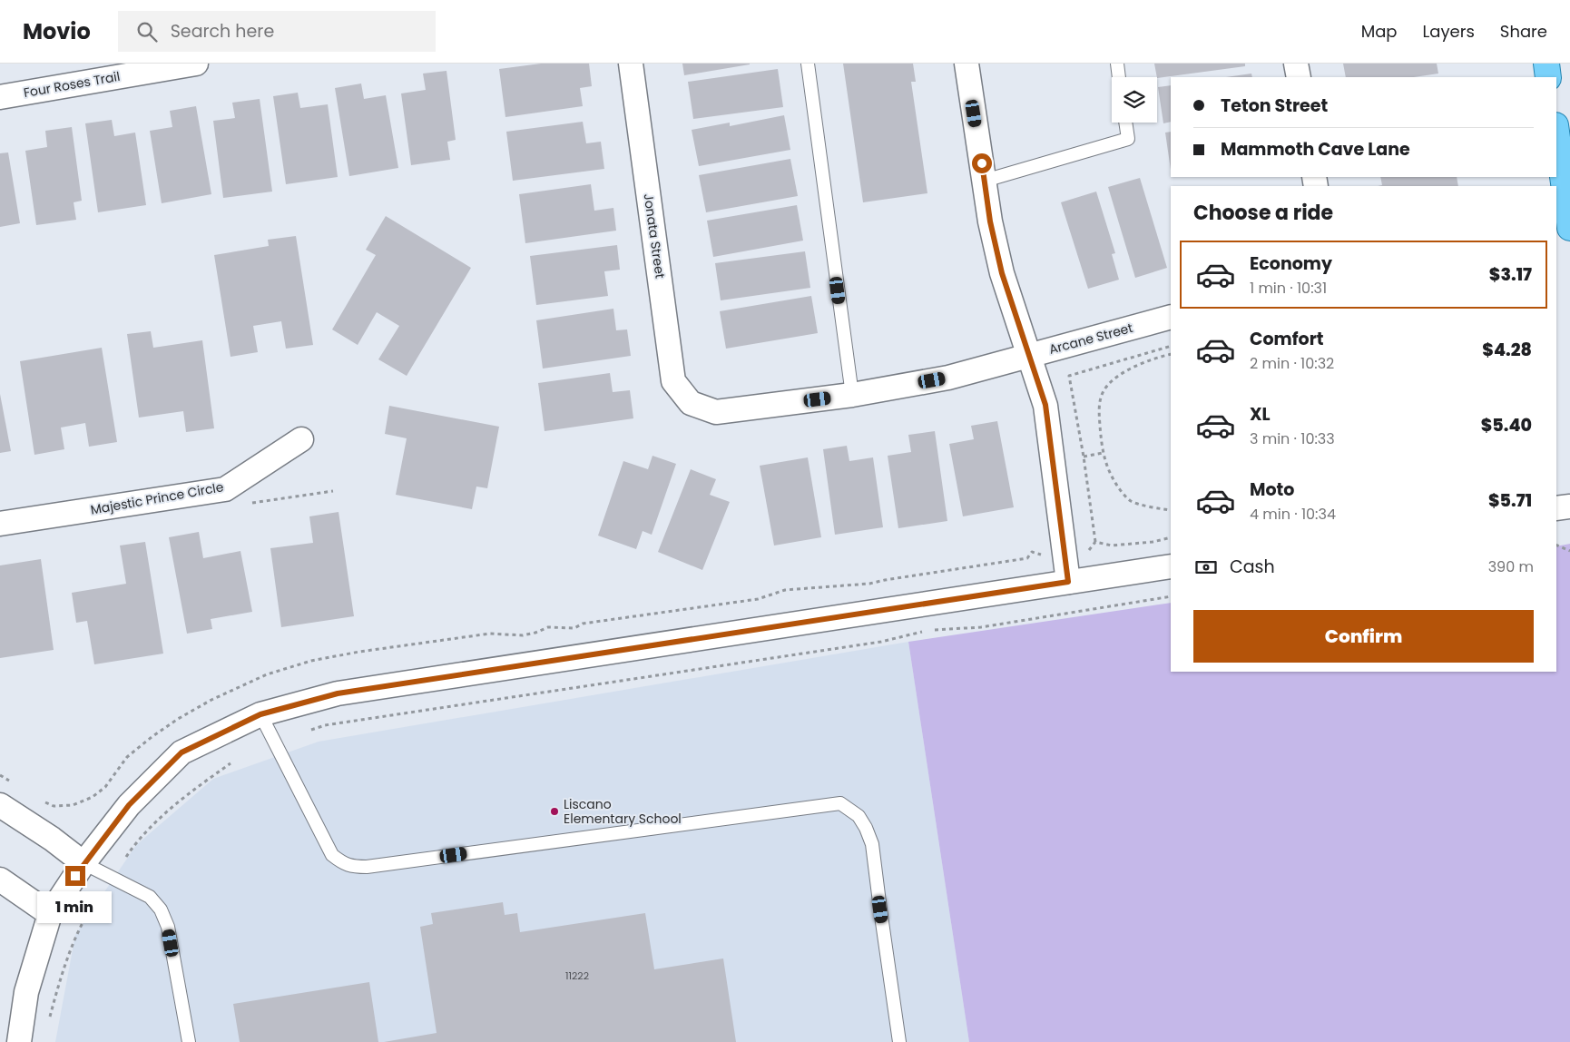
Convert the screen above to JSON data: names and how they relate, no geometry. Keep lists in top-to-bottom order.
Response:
{
  "streets": {
    "street": [
      "Four Roses Trail",
      "Jonata Street",
      "Arcane Street",
      "Majestic Prince Circle"
    ]
  },
  "crossings": [
    ["Jonata Street", "Arcane Street"]
  ],
  "places": ["Liscano Elementary School"],
  "house_numbers": ["11222"],
  "page": {
    "header": "Movio",
    "search": "Search here",
    "nav": ["Map", "Layers", "Share"],
    "banner": ["Teton Street", "Mammoth Cave Lane"],
    "heading": "Choose a ride",
    "list": [
      {
        "name": "Economy",
        "note": "1 min · 10:31",
        "value": "$3.17"
      },
      {
        "name": "Comfort",
        "note": "2 min · 10:32",
        "value": "$4.28"
      },
      {
        "name": "XL",
        "note": "3 min · 10:33",
        "value": "$5.40"
      },
      {
        "name": "Moto",
        "note": "4 min · 10:34",
        "value": "$5.71"
      }
    ],
    "pay": ["Cash", "390 m"],
    "buttons": "Confirm",
    "bubble": "1 min"
  }
}
